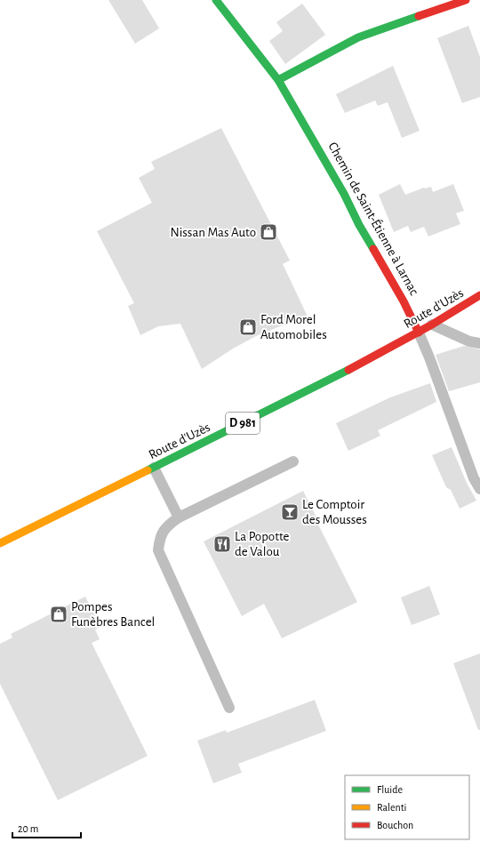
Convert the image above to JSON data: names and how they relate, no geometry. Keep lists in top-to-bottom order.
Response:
{
  "streets": {
    "street": ["Chemin de Saint-Étienne à Larnac", "Route d'Uzès", "D 981"]
  },
  "crossings": [
    ["Chemin de Saint-Étienne à Larnac", "Route d'Uzès"]
  ],
  "places": {
    "shop": ["Nissan Mas Auto", "Ford Morel Automobiles", "Pompes Funèbres Bancel"],
    "bar": ["Le Comptoir des Mousses"],
    "restaurant": ["La Popotte de Valou"]
  },
  "legend": ["Fluide", "Ralenti", "Bouchon"],
  "scale_bar": "20 m"
}
